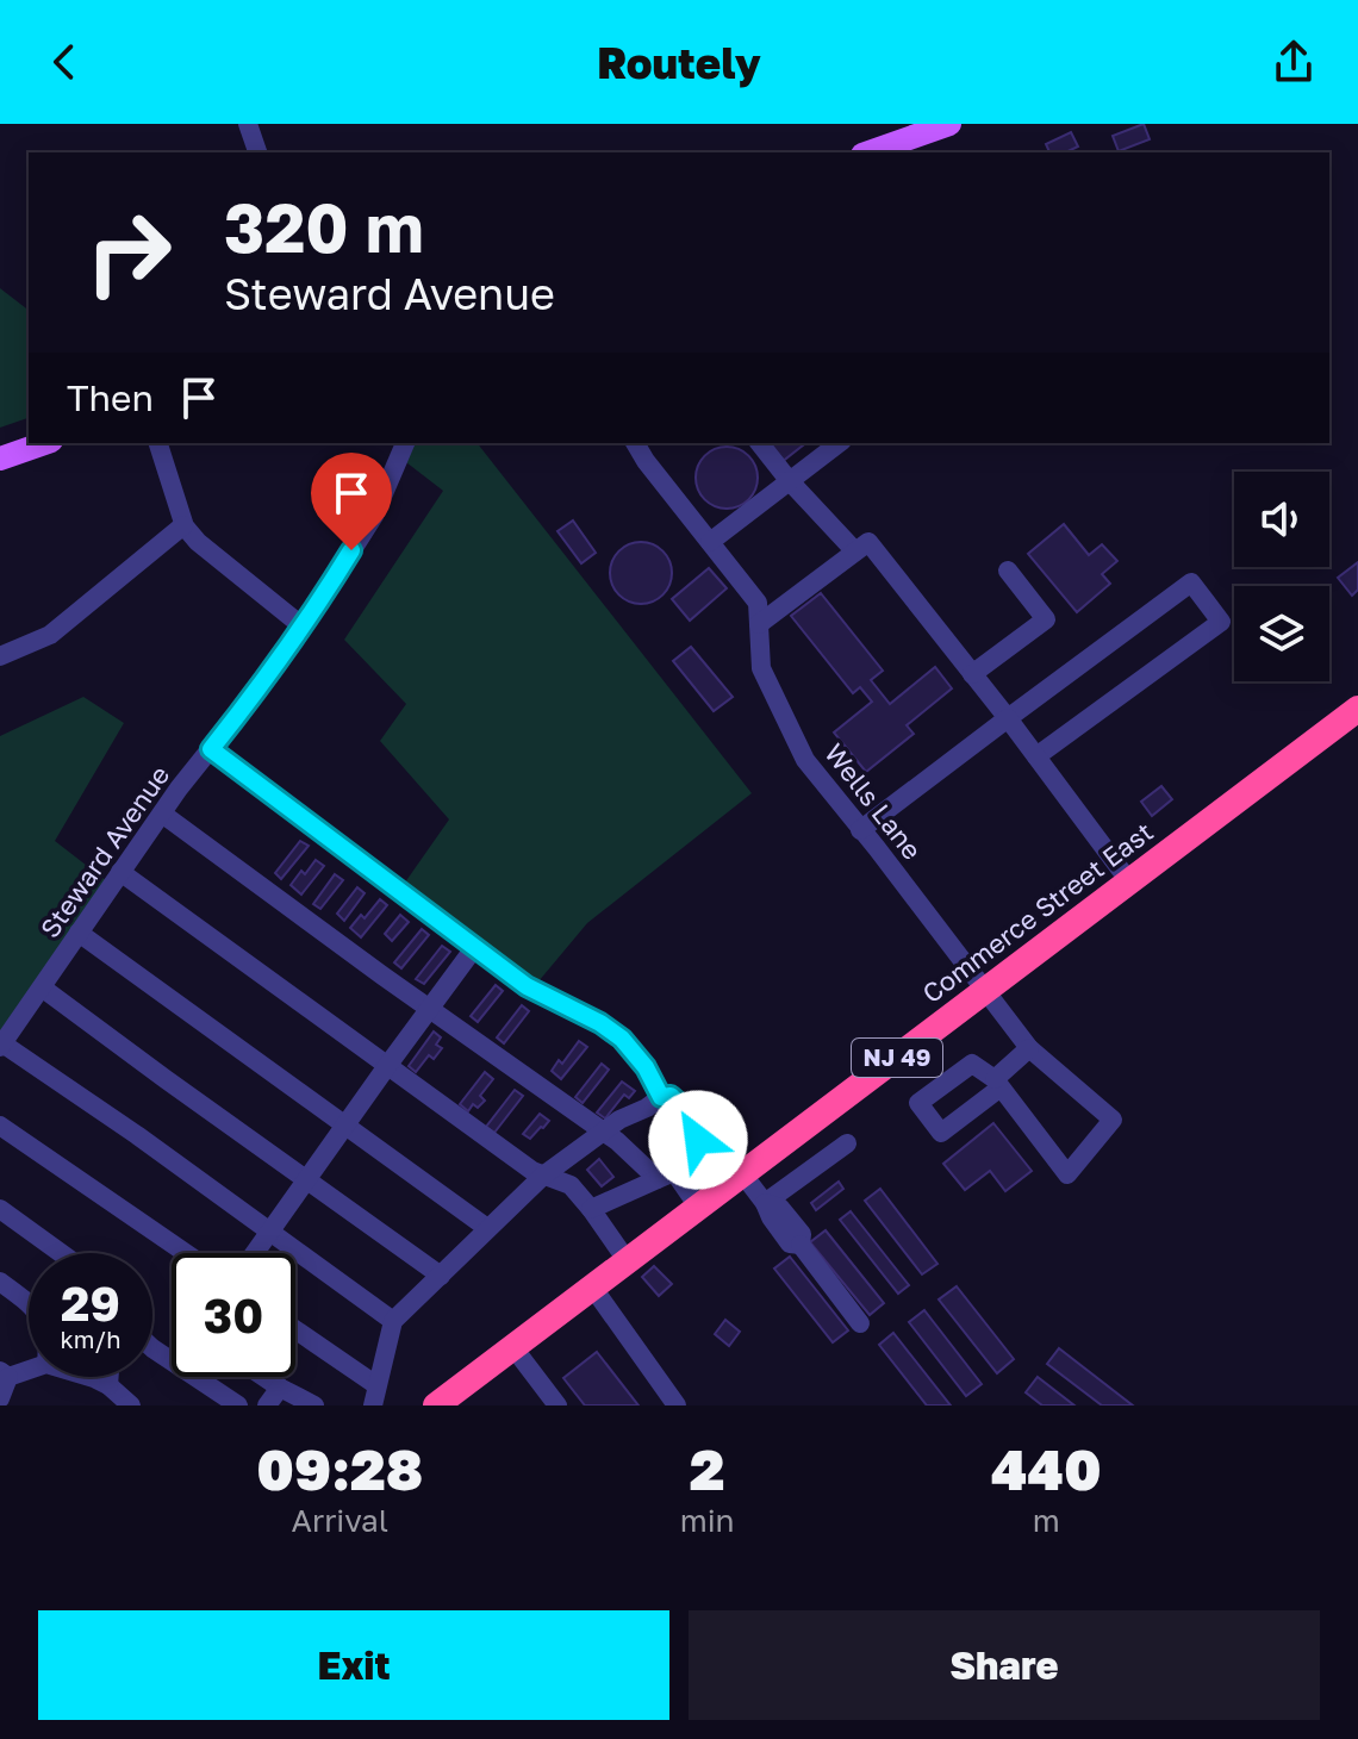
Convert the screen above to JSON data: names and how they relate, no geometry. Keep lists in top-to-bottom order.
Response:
{
  "streets": {
    "highway": ["Commerce Street East", "NJ 49"],
    "street": ["Wells Lane", "Steward Avenue"]
  },
  "crossings": [
    ["Wells Lane", "Commerce Street East"]
  ],
  "page": {
    "header": "Routely",
    "turn": ["320 m", "Steward Avenue"],
    "then": "Then",
    "speed": "29 km/h",
    "limit": "30",
    "eta": [
      "09:28",
      "Arrival",
      "2",
      "min",
      "440",
      "m"
    ],
    "buttons": ["Exit", "Share"]
  }
}
